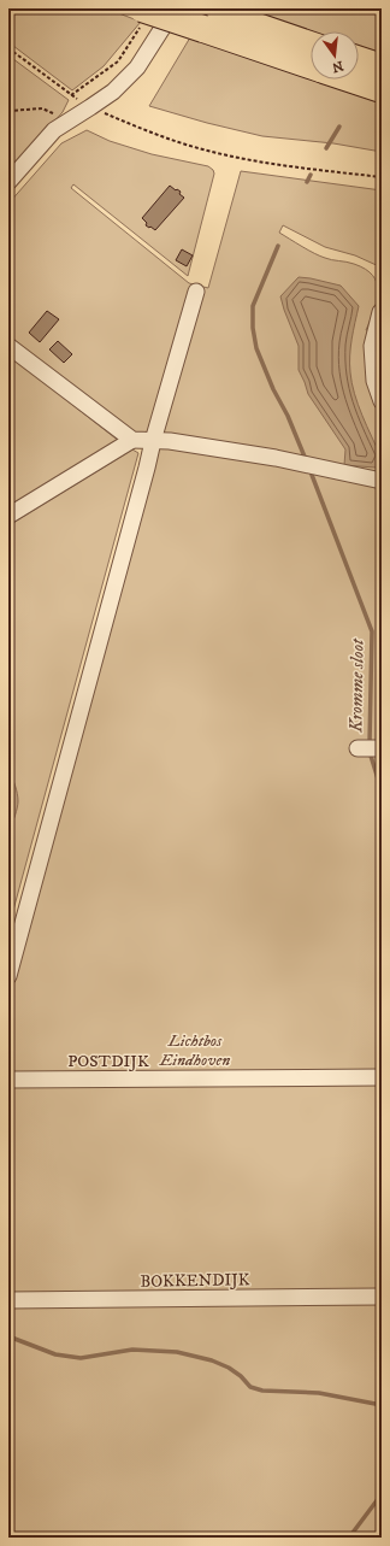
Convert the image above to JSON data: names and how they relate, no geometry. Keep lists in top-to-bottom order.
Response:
{
  "streets": {
    "street": ["POSTDIJK", "BOKKENDIJK"]
  },
  "water": ["Kromme sloot"],
  "parks": ["Lichtbos Eindhoven"],
  "north": "bottom"
}
